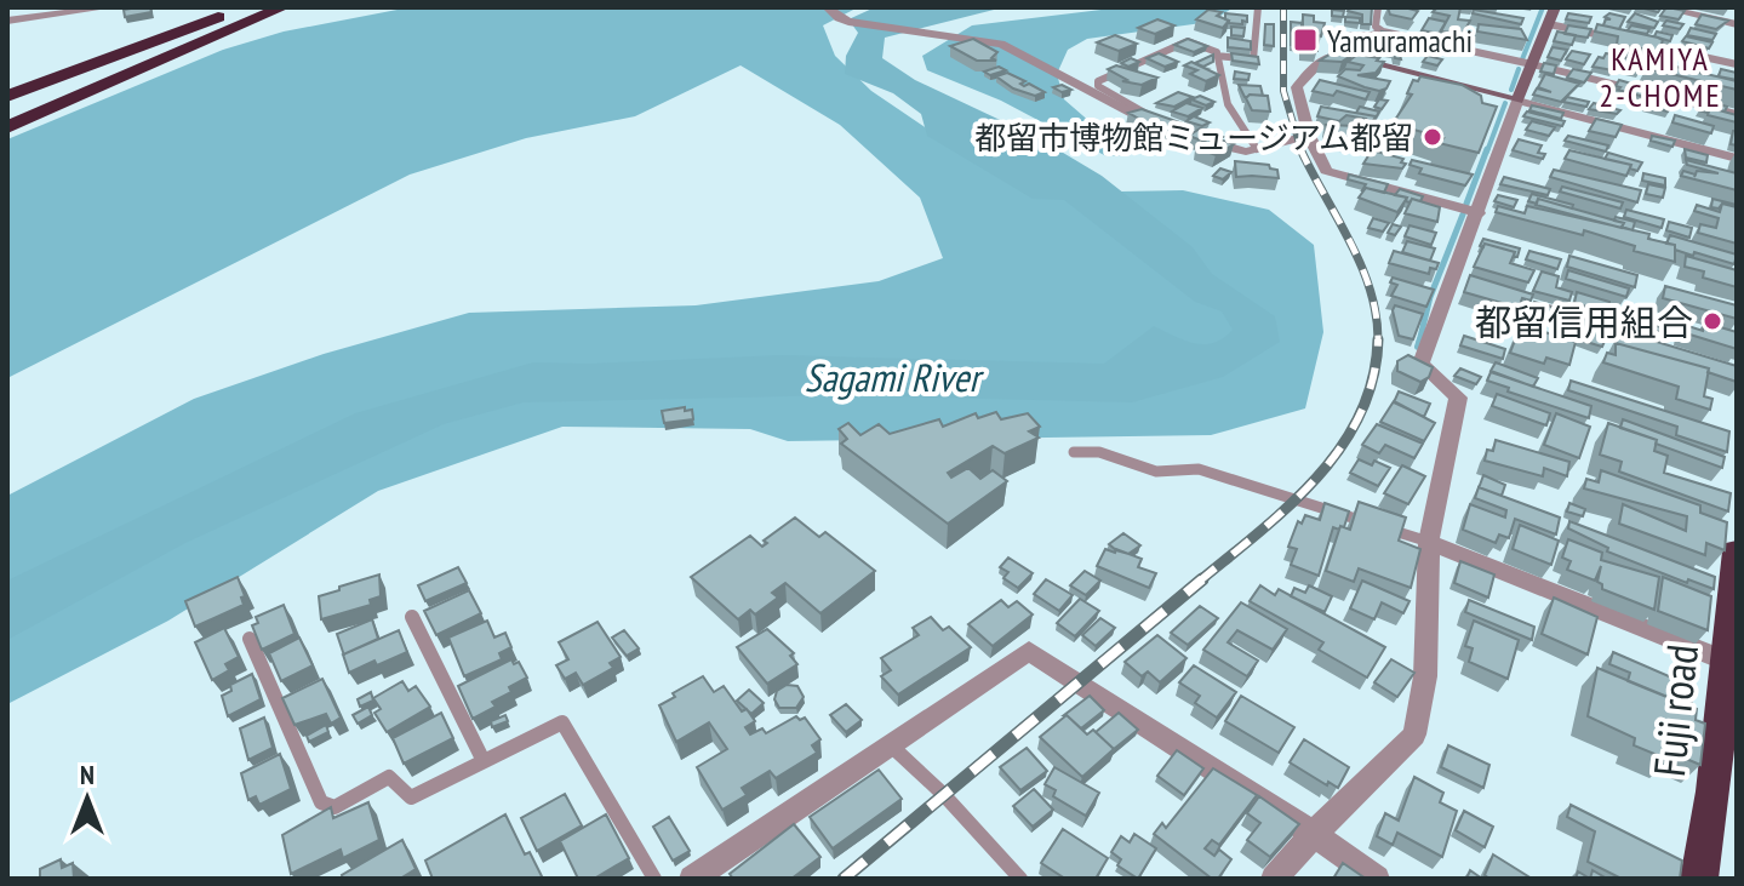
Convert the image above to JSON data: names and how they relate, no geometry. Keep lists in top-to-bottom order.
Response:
{
  "streets": {
    "highway": ["Fuji road"]
  },
  "districts": ["KAMIYA 2-CHOME"],
  "water": ["Sagami River"],
  "places": {
    "transit": ["Yamuramachi"],
    "other": ["都留市博物館ミュージアム都留", "都留信用組合"]
  },
  "north": "top"
}
